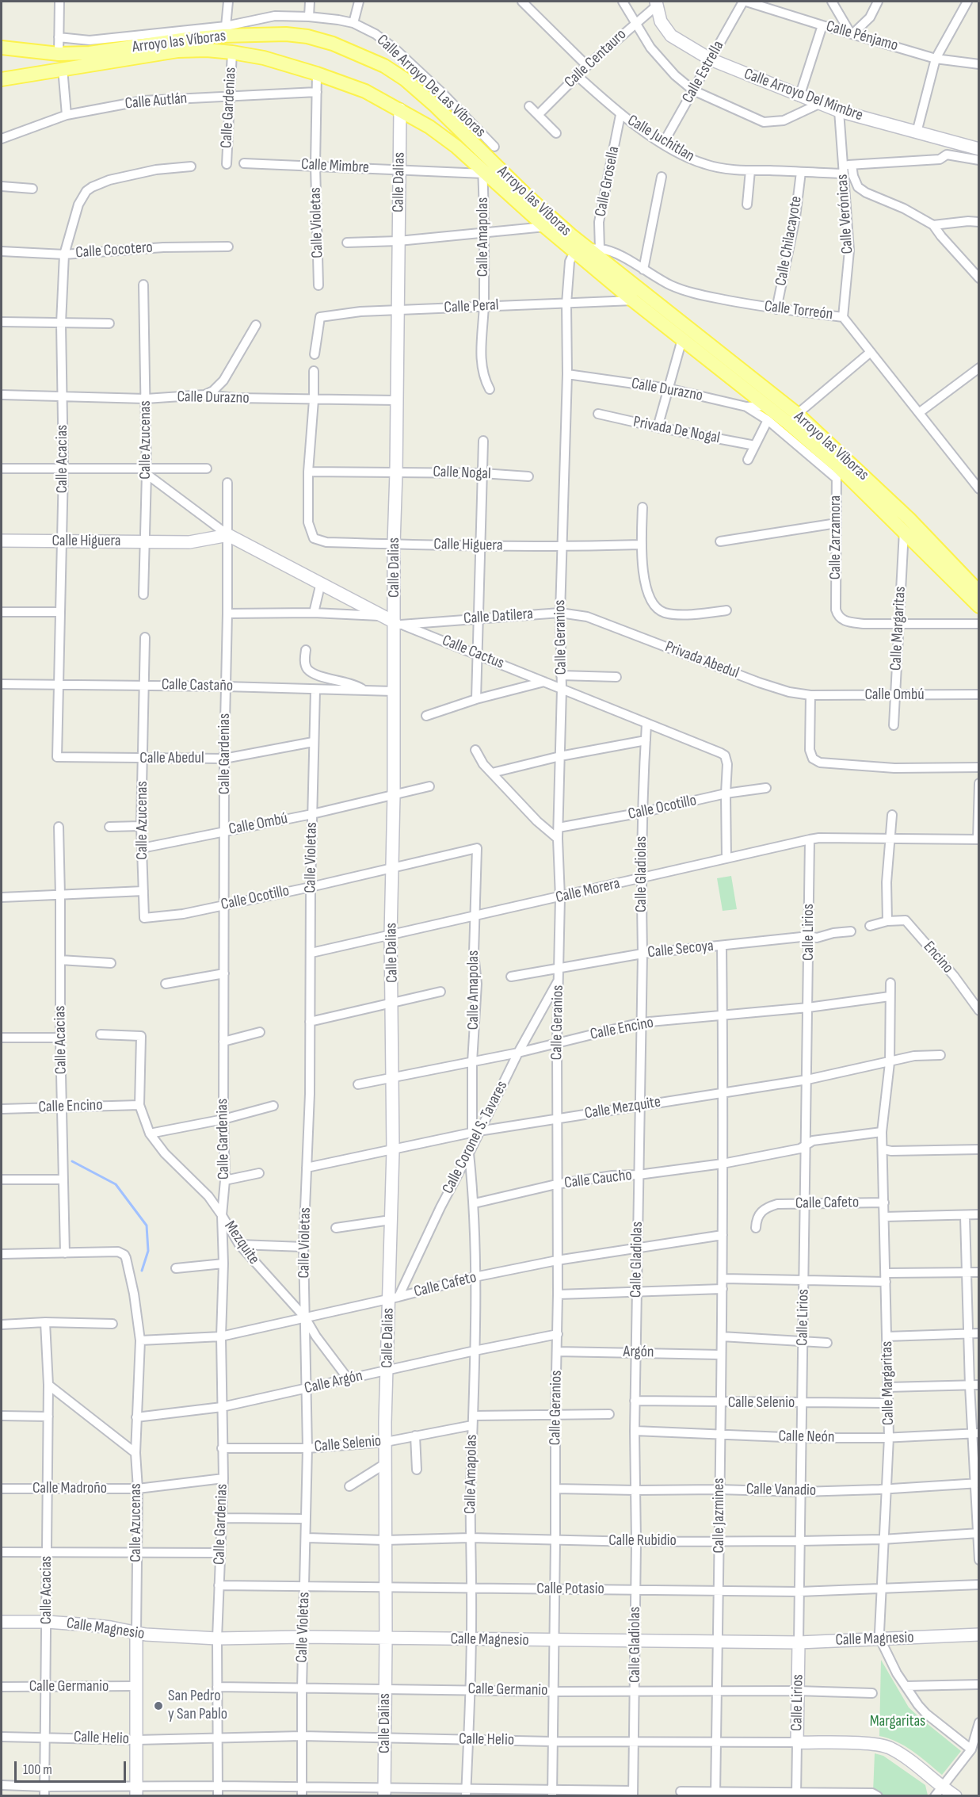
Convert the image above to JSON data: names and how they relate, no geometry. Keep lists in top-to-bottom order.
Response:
{
  "streets": {
    "main road": ["Arroyo las Víboras"],
    "street": [
      "Calle Pénjamo",
      "Calle Centauro",
      "Calle Estrella",
      "Calle Arroyo De Las Víboras",
      "Calle Arroyo Del Mimbre",
      "Calle Autlán",
      "Calle Gardenias",
      "Calle Juchitlan",
      "Calle Mimbre",
      "Calle Grosella",
      "Calle Dalias",
      "Calle Verónicas",
      "Calle Violetas",
      "Calle Amapolas",
      "Calle Chilacayote",
      "Calle Cocotero",
      "Calle Peral",
      "Calle Torreón",
      "Calle Durazno",
      "Privada De Nogal",
      "Calle Azucenas",
      "Calle Acacias",
      "Calle Nogal",
      "Calle Zarzamora",
      "Calle Higuera",
      "Calle Datilera",
      "Calle Margaritas",
      "Calle Geranios",
      "Calle Cactus",
      "Privada Abedul",
      "Calle Castaño",
      "Calle Ombú",
      "Calle Abedul",
      "Calle Ocotillo",
      "Calle Gladiolas",
      "Calle Morera",
      "Calle Lirios",
      "Calle Secoya",
      "Encino",
      "Calle Encino",
      "Calle Mezquite",
      "Calle Coronel S. Tavares",
      "Calle Caucho",
      "Calle Cafeto",
      "Mezquite",
      "Argón",
      "Calle Argón",
      "Calle Selenio",
      "Calle Neón",
      "Calle Madroño",
      "Calle Vanadio",
      "Calle Jazmines",
      "Calle Rubidio",
      "Calle Potasio",
      "Calle Magnesio",
      "Calle Germanio",
      "Calle Helio"
    ]
  },
  "crossings": [
    ["Calle Pénjamo", "Calle Estrella"],
    ["Arroyo las Víboras", "Calle Gardenias"],
    ["Arroyo las Víboras", "Calle Mimbre"],
    ["Arroyo las Víboras", "Calle Grosella"],
    ["Arroyo las Víboras", "Calle Dalias"],
    ["Arroyo las Víboras", "Calle Violetas"],
    ["Arroyo las Víboras", "Calle Amapolas"],
    ["Arroyo las Víboras", "Calle Peral"],
    ["Arroyo las Víboras", "Calle Torreón"],
    ["Arroyo las Víboras", "Calle Durazno"],
    ["Arroyo las Víboras", "Calle Zarzamora"],
    ["Arroyo las Víboras", "Calle Margaritas"],
    ["Arroyo las Víboras", "Calle Geranios"],
    ["Calle Centauro", "Calle Arroyo Del Mimbre"],
    ["Calle Centauro", "Calle Juchitlan"],
    ["Calle Estrella", "Calle Arroyo Del Mimbre"],
    ["Calle Estrella", "Calle Juchitlan"],
    ["Calle Arroyo Del Mimbre", "Calle Verónicas"],
    ["Calle Autlán", "Calle Gardenias"],
    ["Calle Autlán", "Calle Violetas"],
    ["Calle Gardenias", "Calle Higuera"],
    ["Calle Gardenias", "Calle Cactus"],
    ["Calle Gardenias", "Calle Castaño"],
    ["Calle Gardenias", "Calle Ombú"],
    ["Calle Gardenias", "Calle Abedul"],
    ["Calle Gardenias", "Calle Ocotillo"],
    ["Calle Gardenias", "Calle Cafeto"],
    ["Calle Gardenias", "Mezquite"],
    ["Calle Gardenias", "Calle Argón"],
    ["Calle Gardenias", "Calle Selenio"],
    ["Calle Gardenias", "Calle Madroño"],
    ["Calle Gardenias", "Calle Potasio"],
    ["Calle Gardenias", "Calle Magnesio"],
    ["Calle Gardenias", "Calle Germanio"],
    ["Calle Gardenias", "Calle Helio"],
    ["Calle Juchitlan", "Calle Grosella"],
    ["Calle Juchitlan", "Calle Verónicas"],
    ["Calle Juchitlan", "Calle Chilacayote"],
    ["Calle Mimbre", "Calle Dalias"],
    ["Calle Mimbre", "Calle Violetas"],
    ["Calle Mimbre", "Calle Amapolas"],
    ["Calle Grosella", "Calle Torreón"],
    ["Calle Grosella", "Calle Geranios"],
    ["Calle Dalias", "Calle Peral"],
    ["Calle Dalias", "Calle Durazno"],
    ["Calle Dalias", "Calle Nogal"],
    ["Calle Dalias", "Calle Higuera"],
    ["Calle Dalias", "Calle Datilera"],
    ["Calle Dalias", "Calle Cactus"],
    ["Calle Dalias", "Calle Castaño"],
    ["Calle Dalias", "Calle Ombú"],
    ["Calle Dalias", "Calle Ocotillo"],
    ["Calle Dalias", "Calle Morera"],
    ["Calle Dalias", "Calle Encino"],
    ["Calle Dalias", "Calle Mezquite"],
    ["Calle Dalias", "Calle Coronel S. Tavares"],
    ["Calle Dalias", "Calle Cafeto"],
    ["Calle Dalias", "Calle Argón"],
    ["Calle Dalias", "Calle Selenio"],
    ["Calle Dalias", "Calle Rubidio"],
    ["Calle Dalias", "Calle Potasio"],
    ["Calle Dalias", "Calle Magnesio"],
    ["Calle Dalias", "Calle Germanio"],
    ["Calle Dalias", "Calle Helio"],
    ["Calle Verónicas", "Calle Torreón"],
    ["Calle Violetas", "Calle Castaño"],
    ["Calle Violetas", "Calle Ombú"],
    ["Calle Violetas", "Calle Abedul"],
    ["Calle Violetas", "Calle Ocotillo"],
    ["Calle Violetas", "Calle Morera"],
    ["Calle Violetas", "Calle Mezquite"],
    ["Calle Violetas", "Calle Cafeto"],
    ["Calle Violetas", "Mezquite"],
    ["Calle Violetas", "Calle Argón"],
    ["Calle Violetas", "Calle Selenio"],
    ["Calle Violetas", "Calle Rubidio"],
    ["Calle Violetas", "Calle Potasio"],
    ["Calle Violetas", "Calle Magnesio"],
    ["Calle Violetas", "Calle Germanio"],
    ["Calle Violetas", "Calle Helio"],
    ["Calle Amapolas", "Calle Peral"],
    ["Calle Amapolas", "Calle Ocotillo"],
    ["Calle Amapolas", "Calle Morera"],
    ["Calle Amapolas", "Calle Encino"],
    ["Calle Amapolas", "Calle Mezquite"],
    ["Calle Amapolas", "Calle Coronel S. Tavares"],
    ["Calle Amapolas", "Calle Caucho"],
    ["Calle Amapolas", "Calle Cafeto"],
    ["Calle Amapolas", "Calle Argón"],
    ["Calle Amapolas", "Calle Selenio"],
    ["Calle Amapolas", "Calle Rubidio"],
    ["Calle Amapolas", "Calle Potasio"],
    ["Calle Amapolas", "Calle Magnesio"],
    ["Calle Amapolas", "Calle Germanio"],
    ["Calle Amapolas", "Calle Helio"],
    ["Calle Chilacayote", "Calle Torreón"],
    ["Calle Cocotero", "Calle Acacias"],
    ["Calle Peral", "Calle Geranios"],
    ["Calle Torreón", "Calle Geranios"],
    ["Calle Durazno", "Calle Azucenas"],
    ["Calle Durazno", "Calle Acacias"],
    ["Calle Durazno", "Calle Geranios"],
    ["Calle Azucenas", "Calle Acacias"],
    ["Calle Azucenas", "Calle Higuera"],
    ["Calle Azucenas", "Calle Castaño"],
    ["Calle Azucenas", "Calle Ombú"],
    ["Calle Azucenas", "Calle Abedul"],
    ["Calle Azucenas", "Calle Ocotillo"],
    ["Calle Azucenas", "Calle Cafeto"],
    ["Calle Azucenas", "Calle Argón"],
    ["Calle Azucenas", "Calle Madroño"],
    ["Calle Azucenas", "Calle Magnesio"],
    ["Calle Azucenas", "Calle Germanio"],
    ["Calle Azucenas", "Calle Helio"],
    ["Calle Acacias", "Calle Higuera"],
    ["Calle Acacias", "Calle Castaño"],
    ["Calle Acacias", "Calle Abedul"],
    ["Calle Acacias", "Calle Encino"],
    ["Calle Acacias", "Calle Madroño"],
    ["Calle Acacias", "Calle Magnesio"],
    ["Calle Acacias", "Calle Germanio"],
    ["Calle Acacias", "Calle Helio"],
    ["Calle Nogal", "Calle Higuera"],
    ["Calle Zarzamora", "Calle Margaritas"],
    ["Calle Higuera", "Calle Geranios"],
    ["Calle Higuera", "Calle Cactus"],
    ["Calle Datilera", "Calle Geranios"],
    ["Calle Datilera", "Calle Cactus"],
    ["Calle Datilera", "Privada Abedul"],
    ["Calle Margaritas", "Calle Ombú"],
    ["Calle Margaritas", "Calle Encino"],
    ["Calle Margaritas", "Calle Mezquite"],
    ["Calle Margaritas", "Calle Caucho"],
    ["Calle Margaritas", "Calle Cafeto"],
    ["Calle Margaritas", "Calle Selenio"],
    ["Calle Margaritas", "Calle Neón"],
    ["Calle Margaritas", "Calle Vanadio"],
    ["Calle Margaritas", "Calle Rubidio"],
    ["Calle Margaritas", "Calle Potasio"],
    ["Calle Margaritas", "Calle Magnesio"],
    ["Calle Geranios", "Calle Cactus"],
    ["Calle Geranios", "Calle Ocotillo"],
    ["Calle Geranios", "Calle Morera"],
    ["Calle Geranios", "Calle Secoya"],
    ["Calle Geranios", "Calle Encino"],
    ["Calle Geranios", "Calle Mezquite"],
    ["Calle Geranios", "Calle Coronel S. Tavares"],
    ["Calle Geranios", "Calle Caucho"],
    ["Calle Geranios", "Calle Cafeto"],
    ["Calle Geranios", "Argón"],
    ["Calle Geranios", "Calle Argón"],
    ["Calle Geranios", "Calle Vanadio"],
    ["Calle Geranios", "Calle Rubidio"],
    ["Calle Geranios", "Calle Potasio"],
    ["Calle Geranios", "Calle Magnesio"],
    ["Calle Geranios", "Calle Germanio"],
    ["Calle Geranios", "Calle Helio"],
    ["Calle Cactus", "Calle Ocotillo"],
    ["Calle Cactus", "Calle Gladiolas"],
    ["Privada Abedul", "Calle Ombú"],
    ["Calle Ocotillo", "Calle Gladiolas"],
    ["Calle Gladiolas", "Calle Morera"],
    ["Calle Gladiolas", "Calle Secoya"],
    ["Calle Gladiolas", "Calle Encino"],
    ["Calle Gladiolas", "Calle Mezquite"],
    ["Calle Gladiolas", "Calle Caucho"],
    ["Calle Gladiolas", "Calle Cafeto"],
    ["Calle Gladiolas", "Argón"],
    ["Calle Gladiolas", "Calle Selenio"],
    ["Calle Gladiolas", "Calle Neón"],
    ["Calle Gladiolas", "Calle Vanadio"],
    ["Calle Gladiolas", "Calle Rubidio"],
    ["Calle Gladiolas", "Calle Potasio"],
    ["Calle Gladiolas", "Calle Magnesio"],
    ["Calle Gladiolas", "Calle Germanio"],
    ["Calle Gladiolas", "Calle Helio"],
    ["Calle Morera", "Calle Lirios"],
    ["Calle Lirios", "Calle Secoya"],
    ["Calle Lirios", "Calle Encino"],
    ["Calle Lirios", "Calle Mezquite"],
    ["Calle Lirios", "Calle Caucho"],
    ["Calle Lirios", "Calle Cafeto"],
    ["Calle Lirios", "Calle Selenio"],
    ["Calle Lirios", "Calle Neón"],
    ["Calle Lirios", "Calle Vanadio"],
    ["Calle Lirios", "Calle Rubidio"],
    ["Calle Lirios", "Calle Potasio"],
    ["Calle Lirios", "Calle Magnesio"],
    ["Calle Lirios", "Calle Germanio"],
    ["Calle Lirios", "Calle Helio"],
    ["Calle Encino", "Calle Coronel S. Tavares"],
    ["Calle Encino", "Mezquite"],
    ["Calle Mezquite", "Calle Coronel S. Tavares"],
    ["Calle Coronel S. Tavares", "Calle Cafeto"],
    ["Calle Cafeto", "Mezquite"],
    ["Calle Cafeto", "Calle Jazmines"],
    ["Mezquite", "Calle Argón"],
    ["Argón", "Calle Jazmines"],
    ["Calle Selenio", "Calle Jazmines"],
    ["Calle Neón", "Calle Jazmines"],
    ["Calle Vanadio", "Calle Jazmines"],
    ["Calle Jazmines", "Calle Rubidio"],
    ["Calle Jazmines", "Calle Potasio"],
    ["Calle Jazmines", "Calle Magnesio"],
    ["Calle Jazmines", "Calle Germanio"],
    ["Calle Jazmines", "Calle Helio"]
  ],
  "parks": ["Margaritas"],
  "places": ["San Pedro y San Pablo"],
  "scale_bar": "100 m"
}
